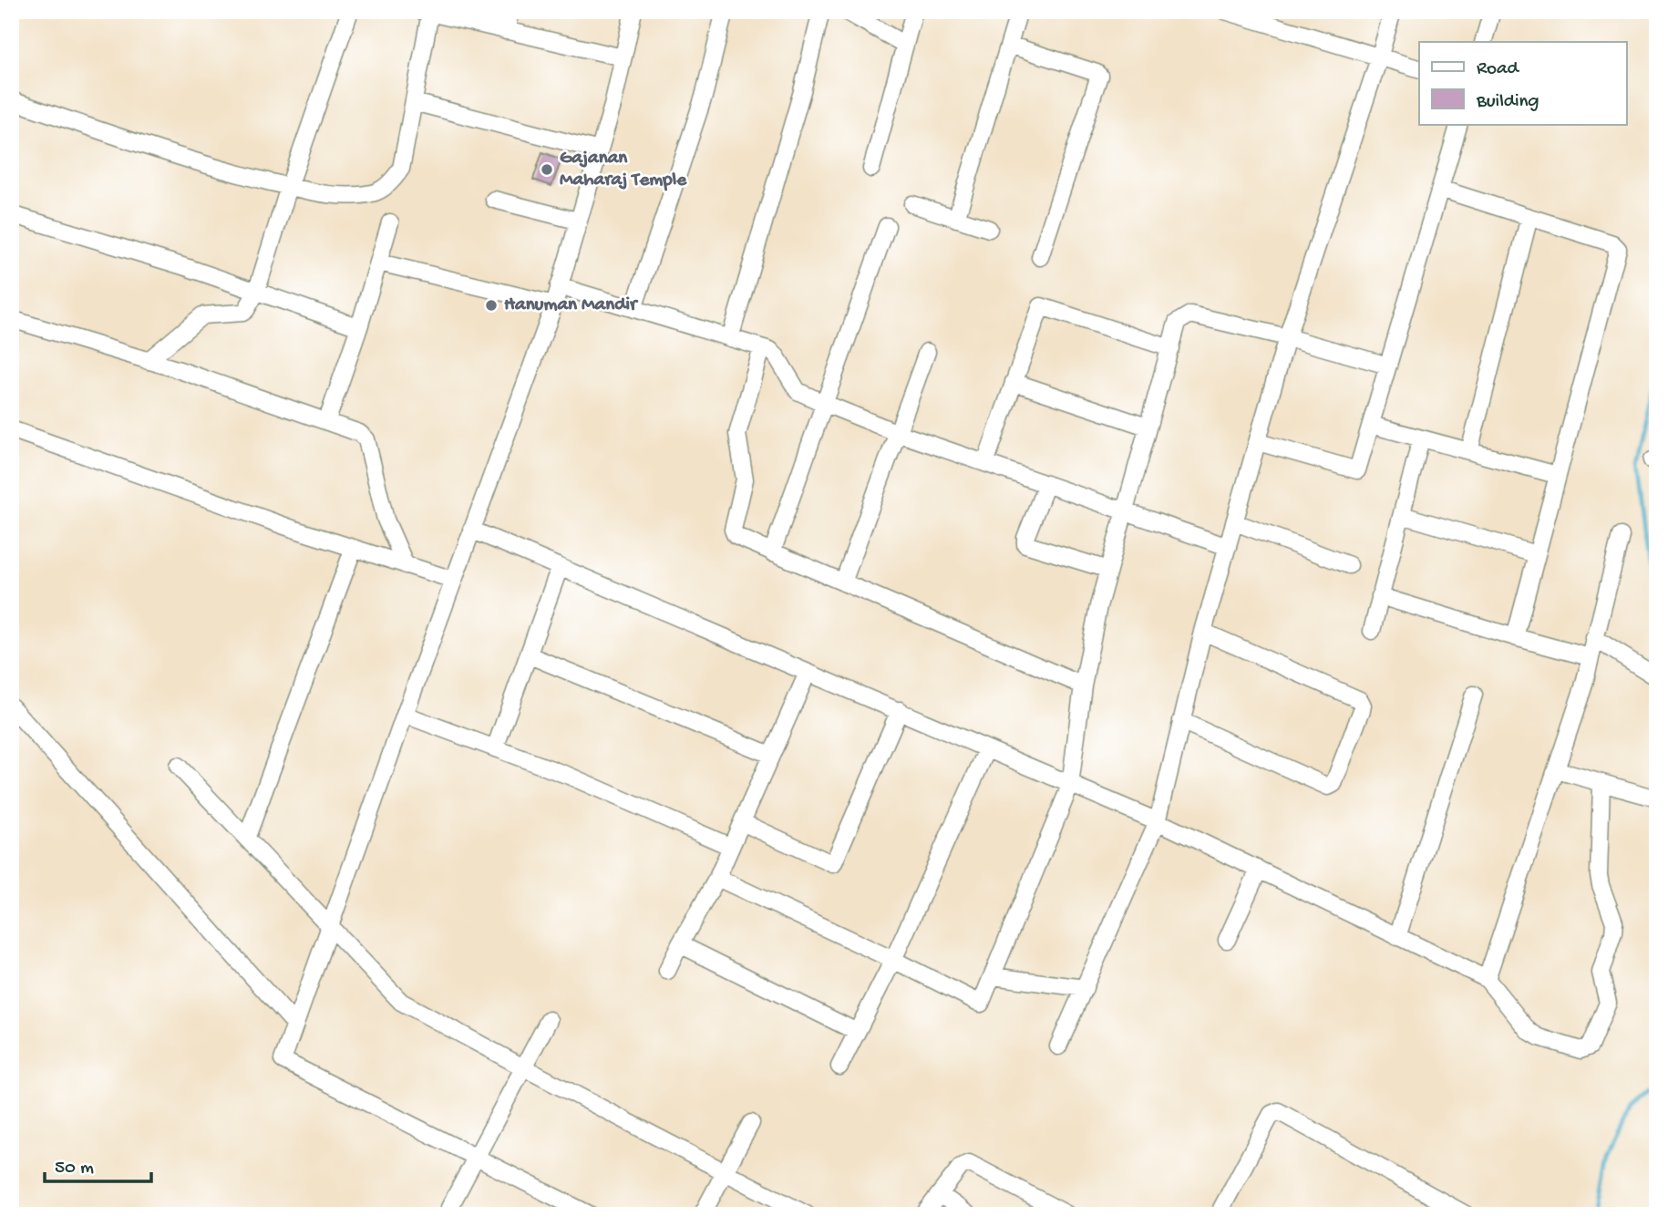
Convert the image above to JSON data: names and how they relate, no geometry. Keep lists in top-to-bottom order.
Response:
{
  "places": ["Gajanan Maharaj Temple", "Hanuman Mandir"],
  "legend": ["Road", "Building"],
  "scale_bar": "50 m"
}
